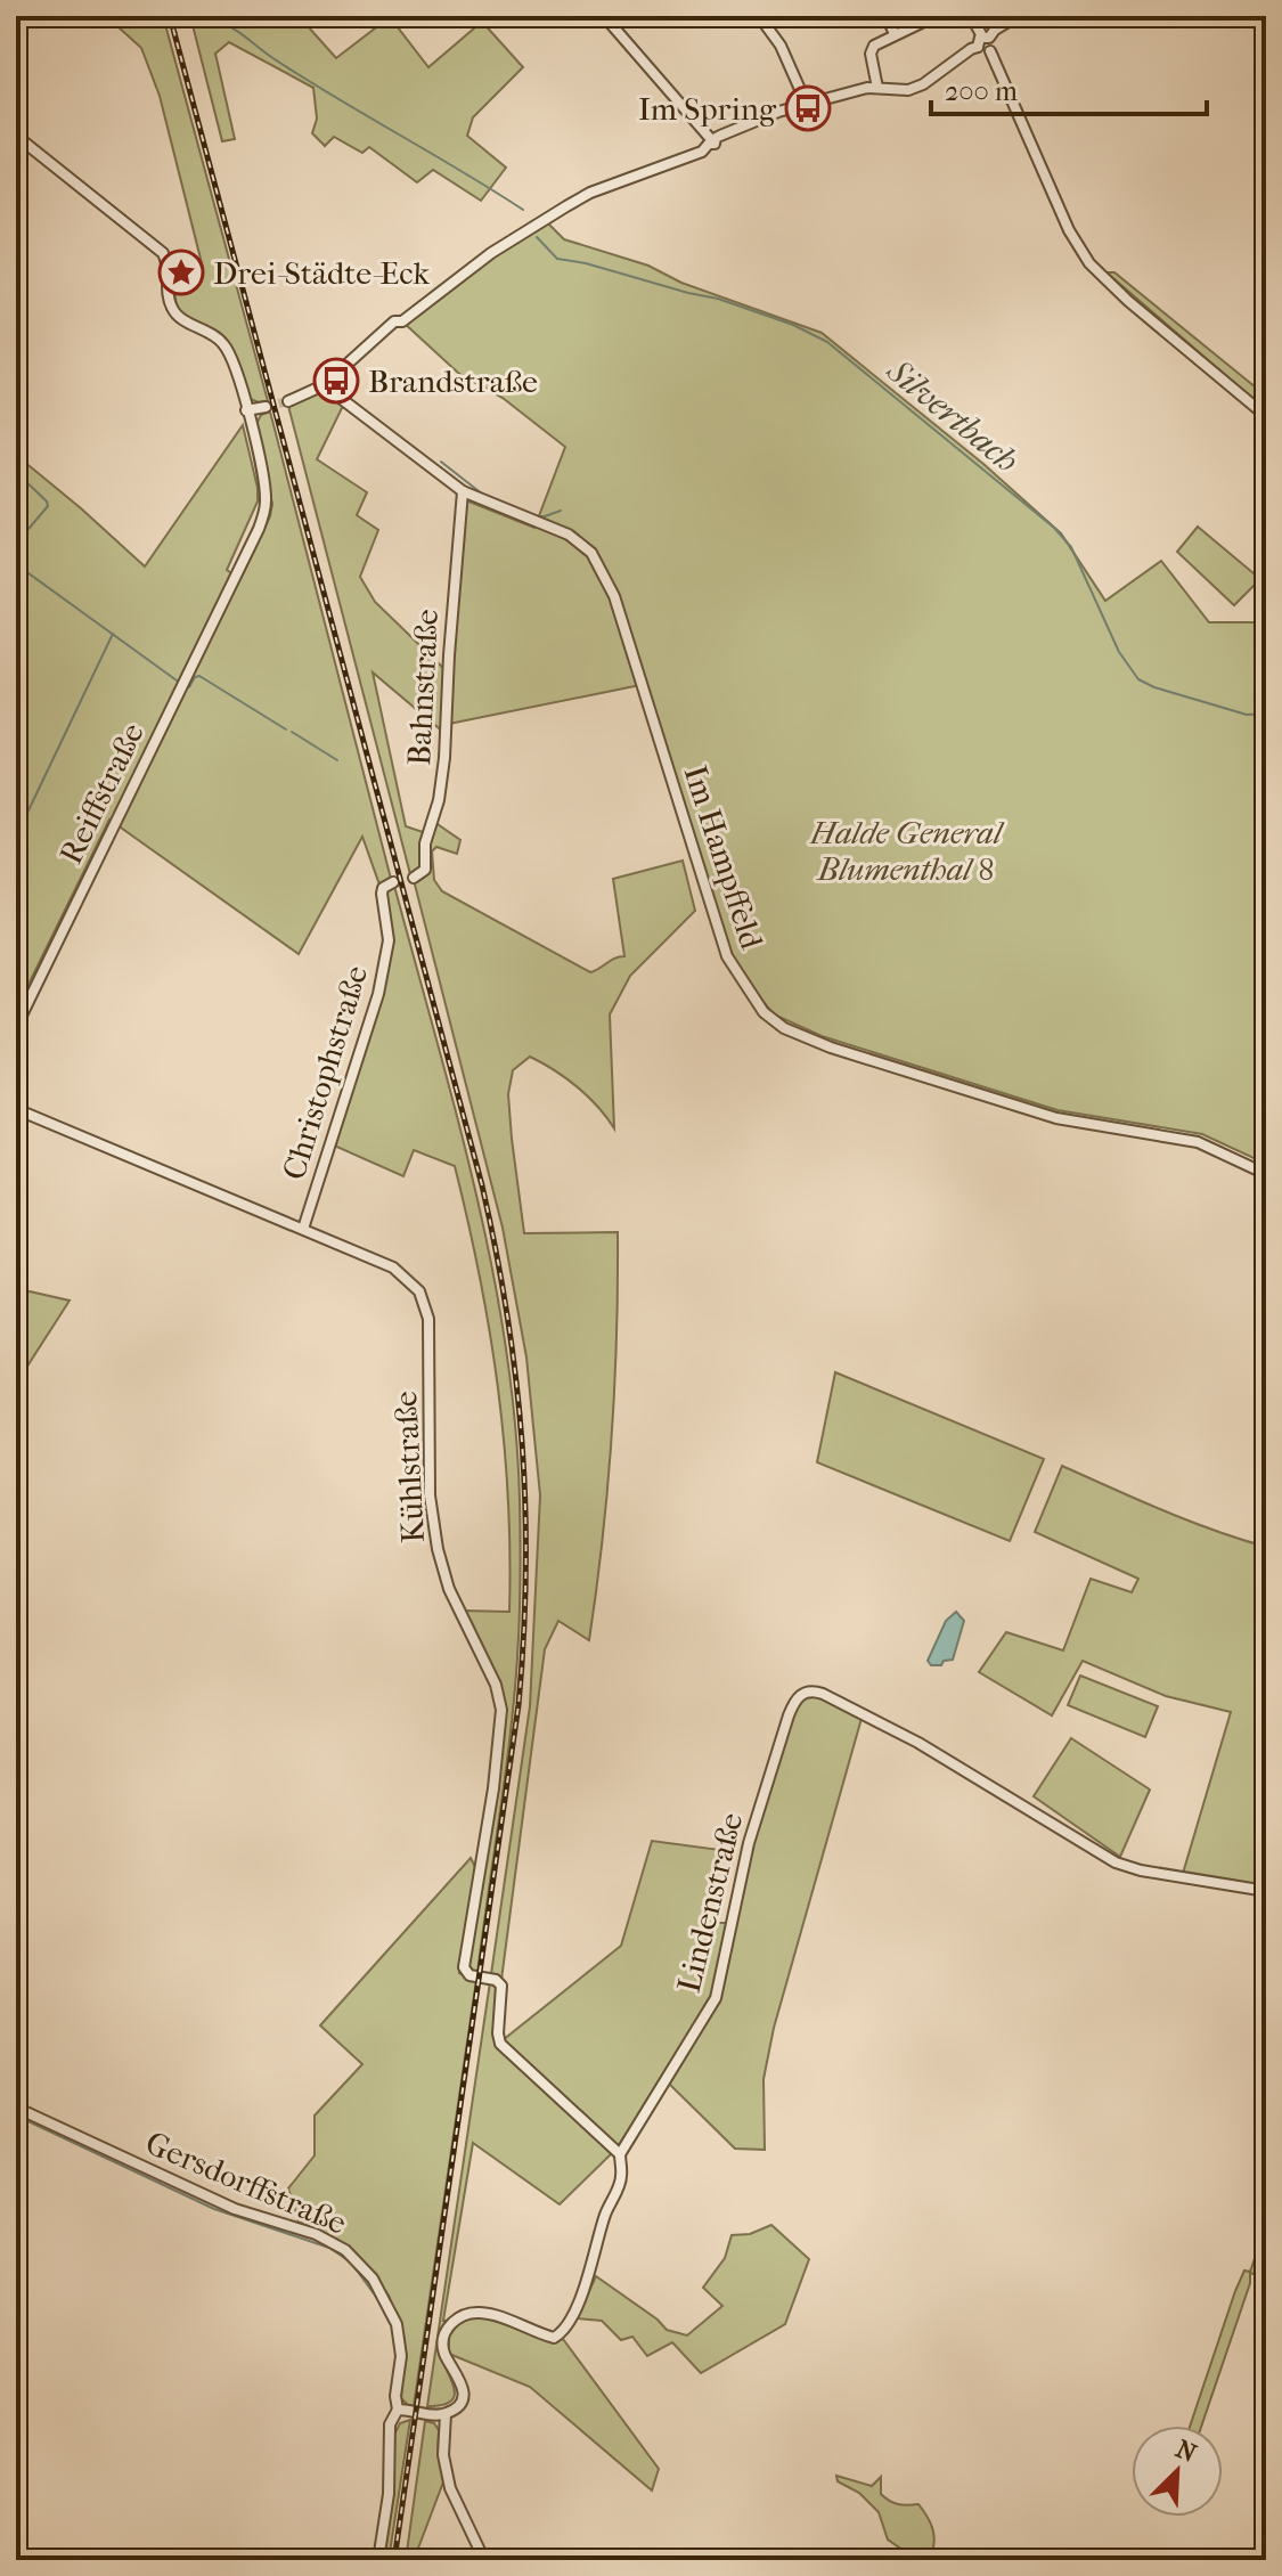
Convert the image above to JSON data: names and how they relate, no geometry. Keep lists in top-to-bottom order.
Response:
{
  "streets": {
    "street": [
      "Bahnstraße",
      "Reiffstraße",
      "Im Hampffeld",
      "Christophstraße",
      "Kühlstraße",
      "Lindenstraße",
      "Gersdorffstraße"
    ]
  },
  "crossings": [
    ["Bahnstraße", "Im Hampffeld"],
    ["Christophstraße", "Kühlstraße"],
    ["Kühlstraße", "Lindenstraße"]
  ],
  "water": ["Silvertbach"],
  "parks": ["Halde General Blumenthal 8"],
  "places": {
    "bus stop": ["Im Spring", "Brandstraße"],
    "place": ["Drei-Städte-Eck"]
  },
  "scale_bar": "200 m",
  "north": "top right"
}
